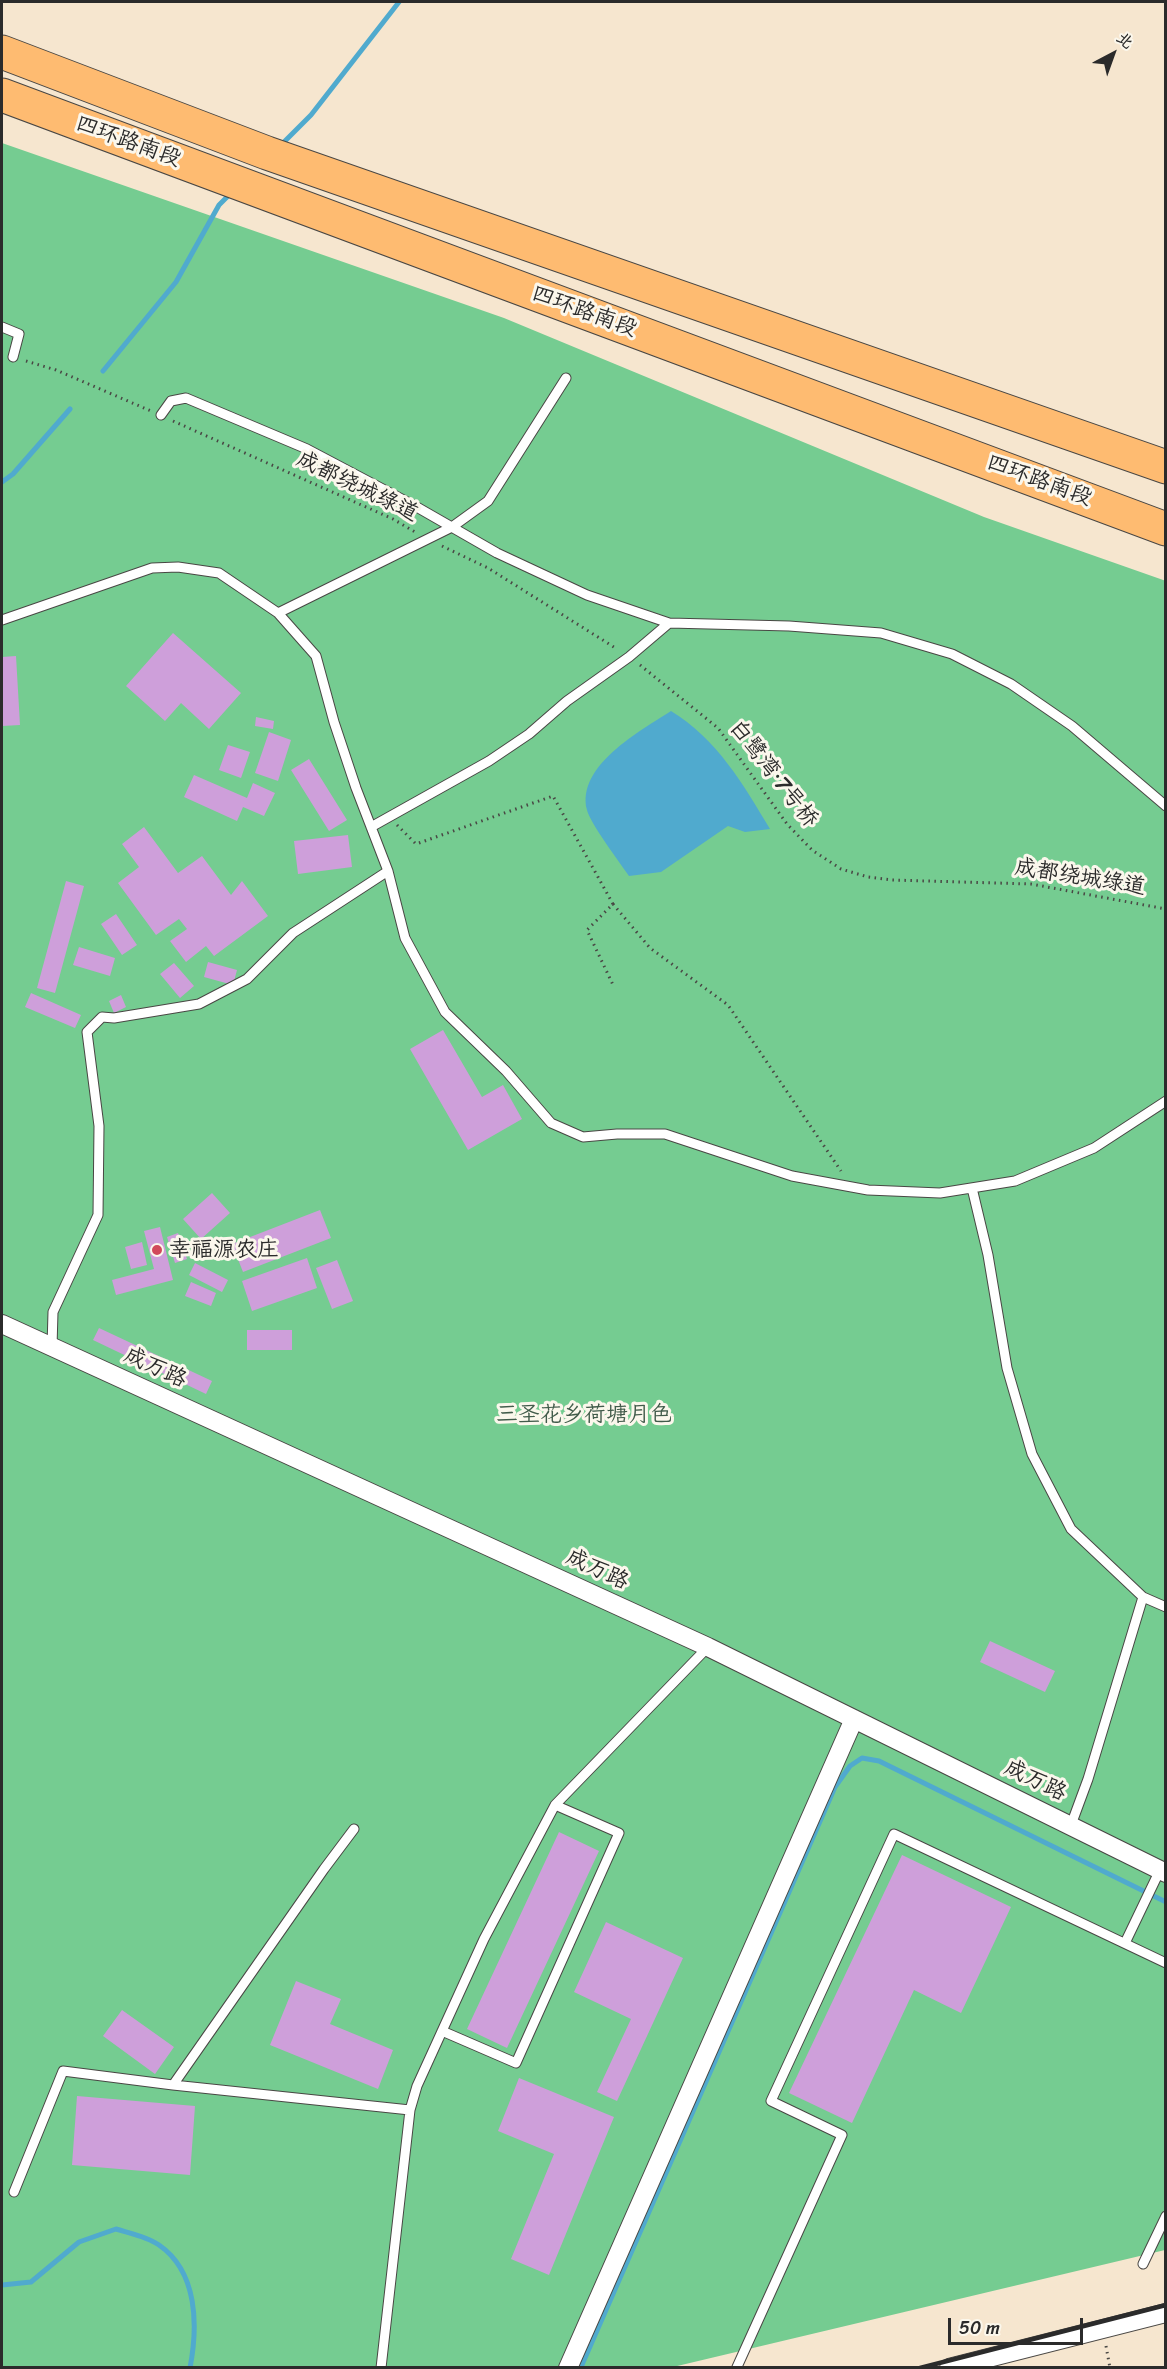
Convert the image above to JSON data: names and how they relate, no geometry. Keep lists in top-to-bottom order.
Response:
{
  "streets": {
    "highway": ["四环路南段"],
    "street": ["成万路"],
    "path": ["成都绕城绿道", "白鹭湾·7号桥"]
  },
  "crossings": [
    ["成都绕城绿道", "白鹭湾·7号桥"]
  ],
  "parks": ["三圣花乡荷塘月色"],
  "places": ["幸福源农庄"],
  "scale_bar": "50 m",
  "north": "top right"
}
